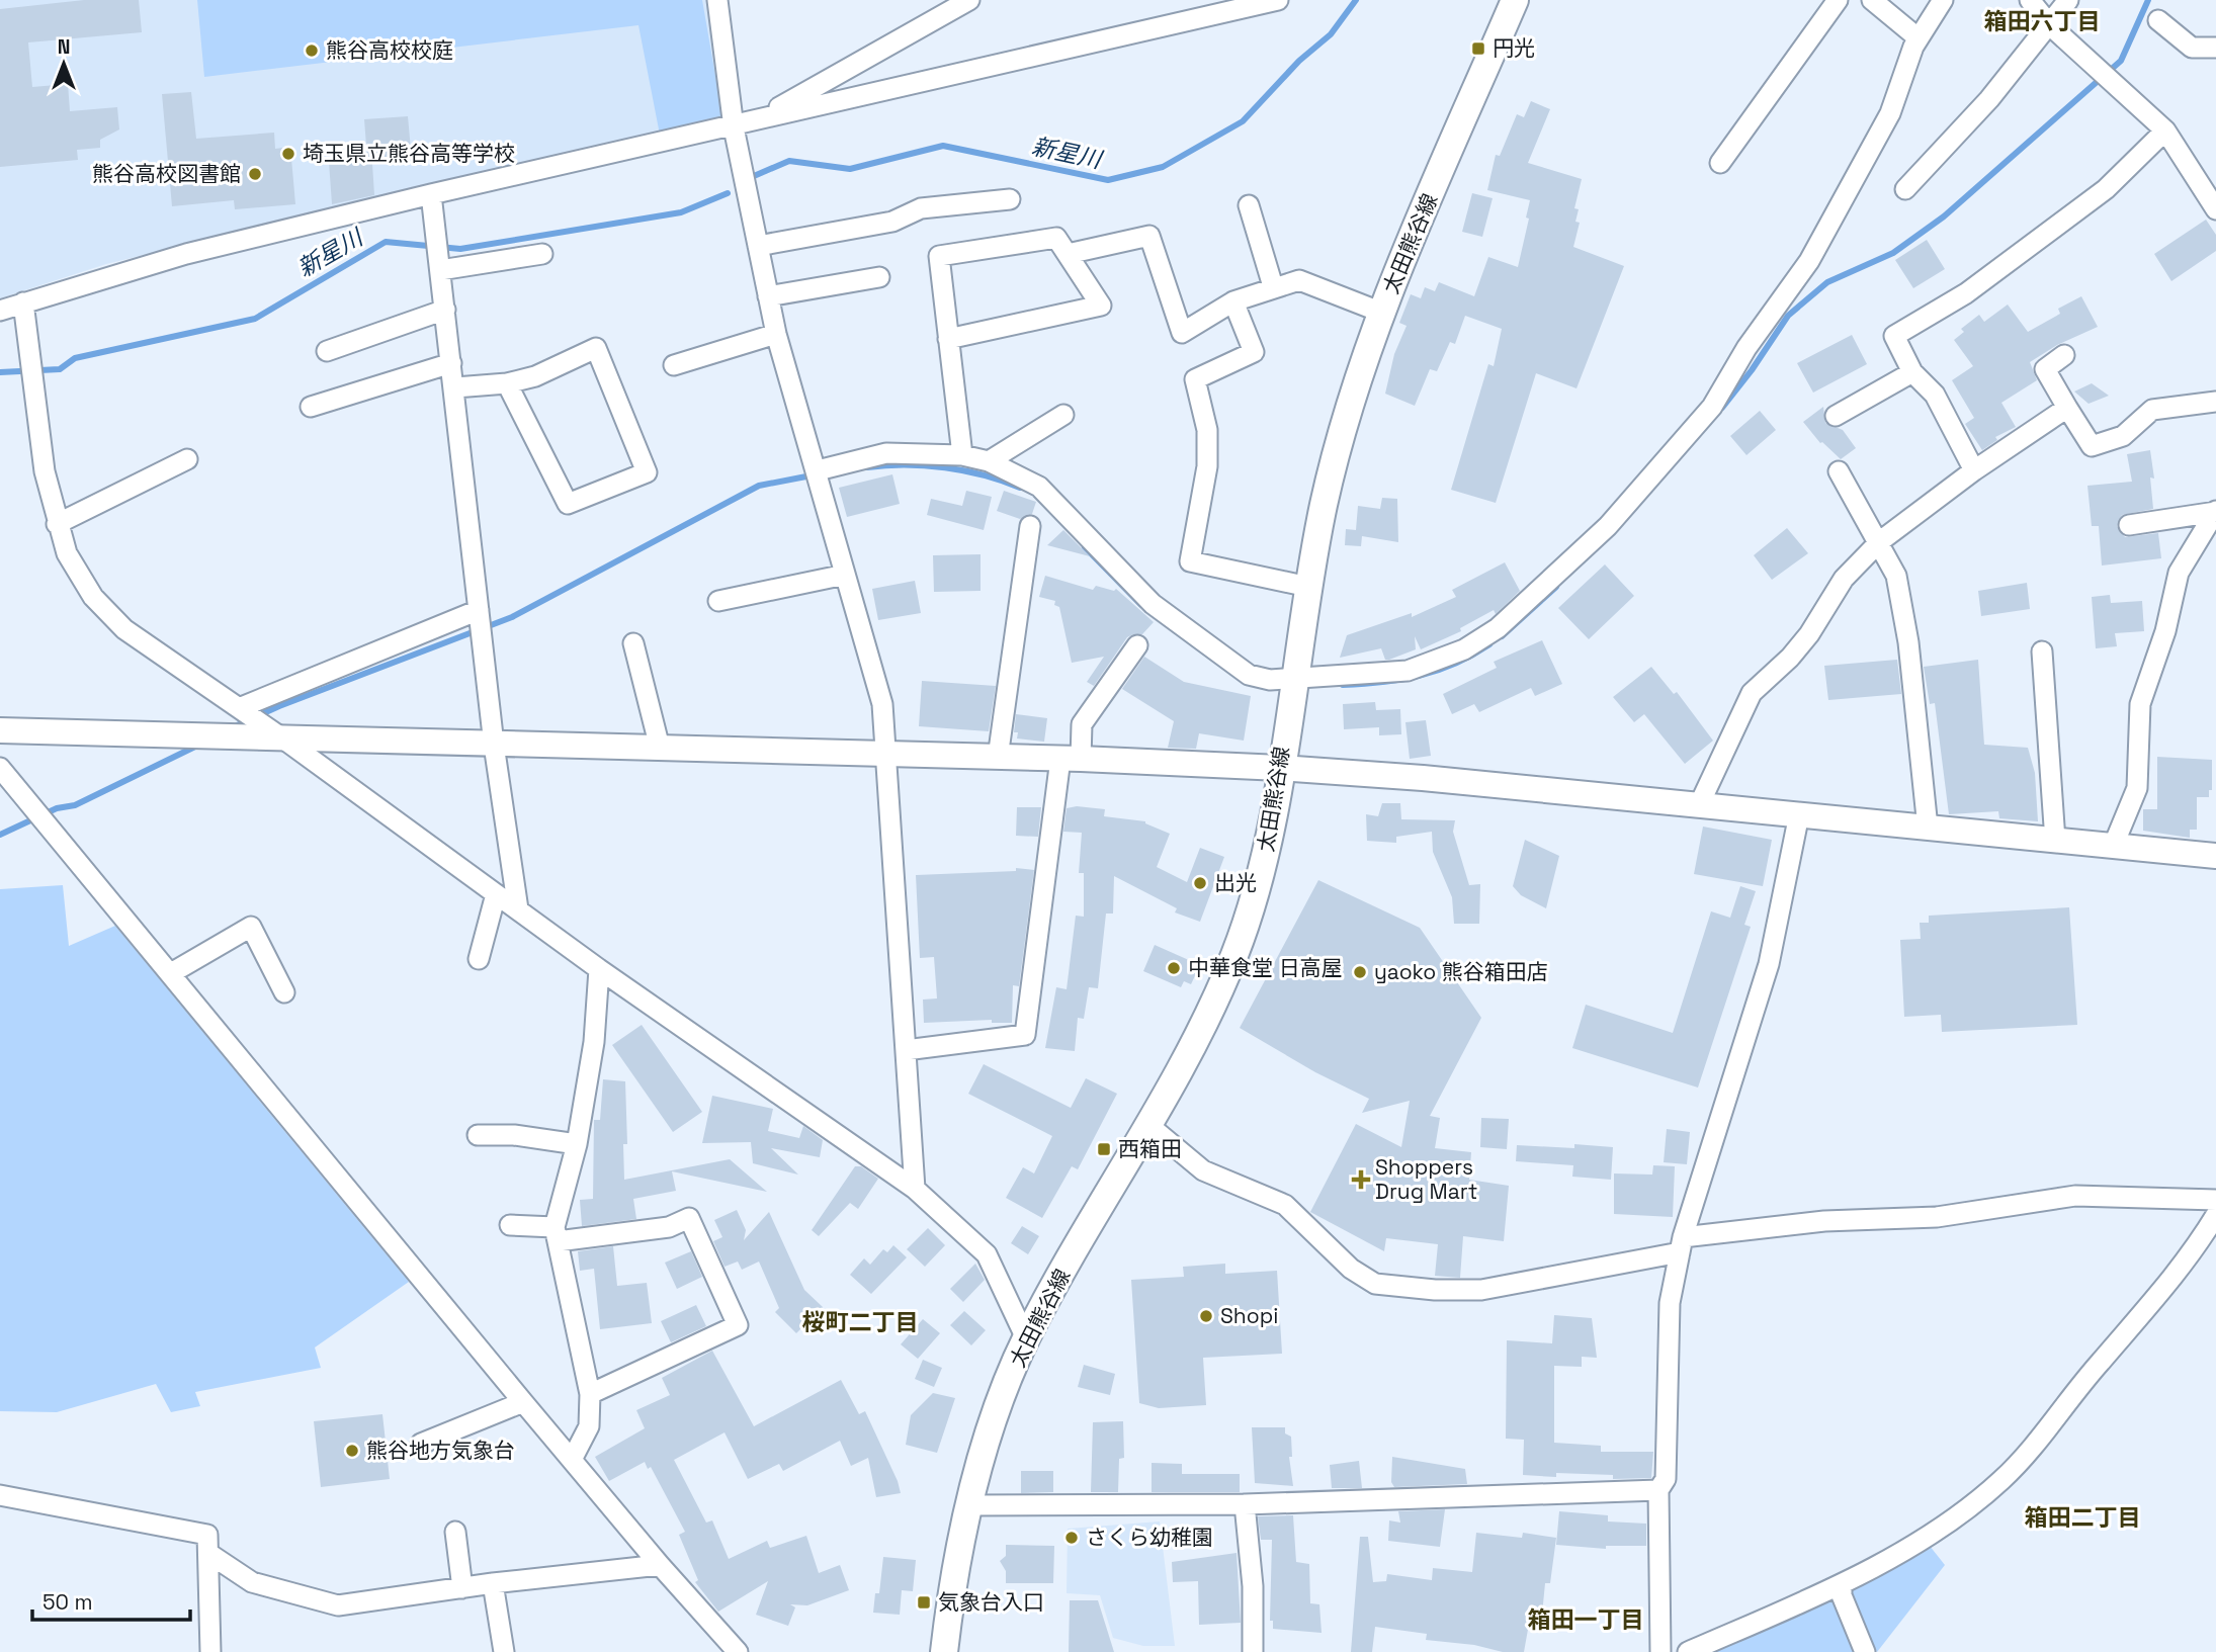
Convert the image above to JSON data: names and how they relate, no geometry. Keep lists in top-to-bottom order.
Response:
{
  "streets": {
    "main road": ["太田熊谷線"]
  },
  "districts": [
    "箱田六丁目",
    "桜町二丁目",
    "箱田二丁目",
    "箱田一丁目"
  ],
  "water": ["新星川"],
  "places": {
    "transit": ["円光", "西箱田", "気象台入口"],
    "other": [
      "熊谷高校校庭",
      "埼玉県立熊谷高等学校",
      "熊谷高校図書館",
      "出光",
      "中華食堂 日高屋",
      "yaoko 熊谷箱田店",
      "Shopi",
      "熊谷地方気象台",
      "さくら幼稚園"
    ],
    "health": ["Shoppers Drug Mart"]
  },
  "scale_bar": "50 m",
  "north": "top"
}
